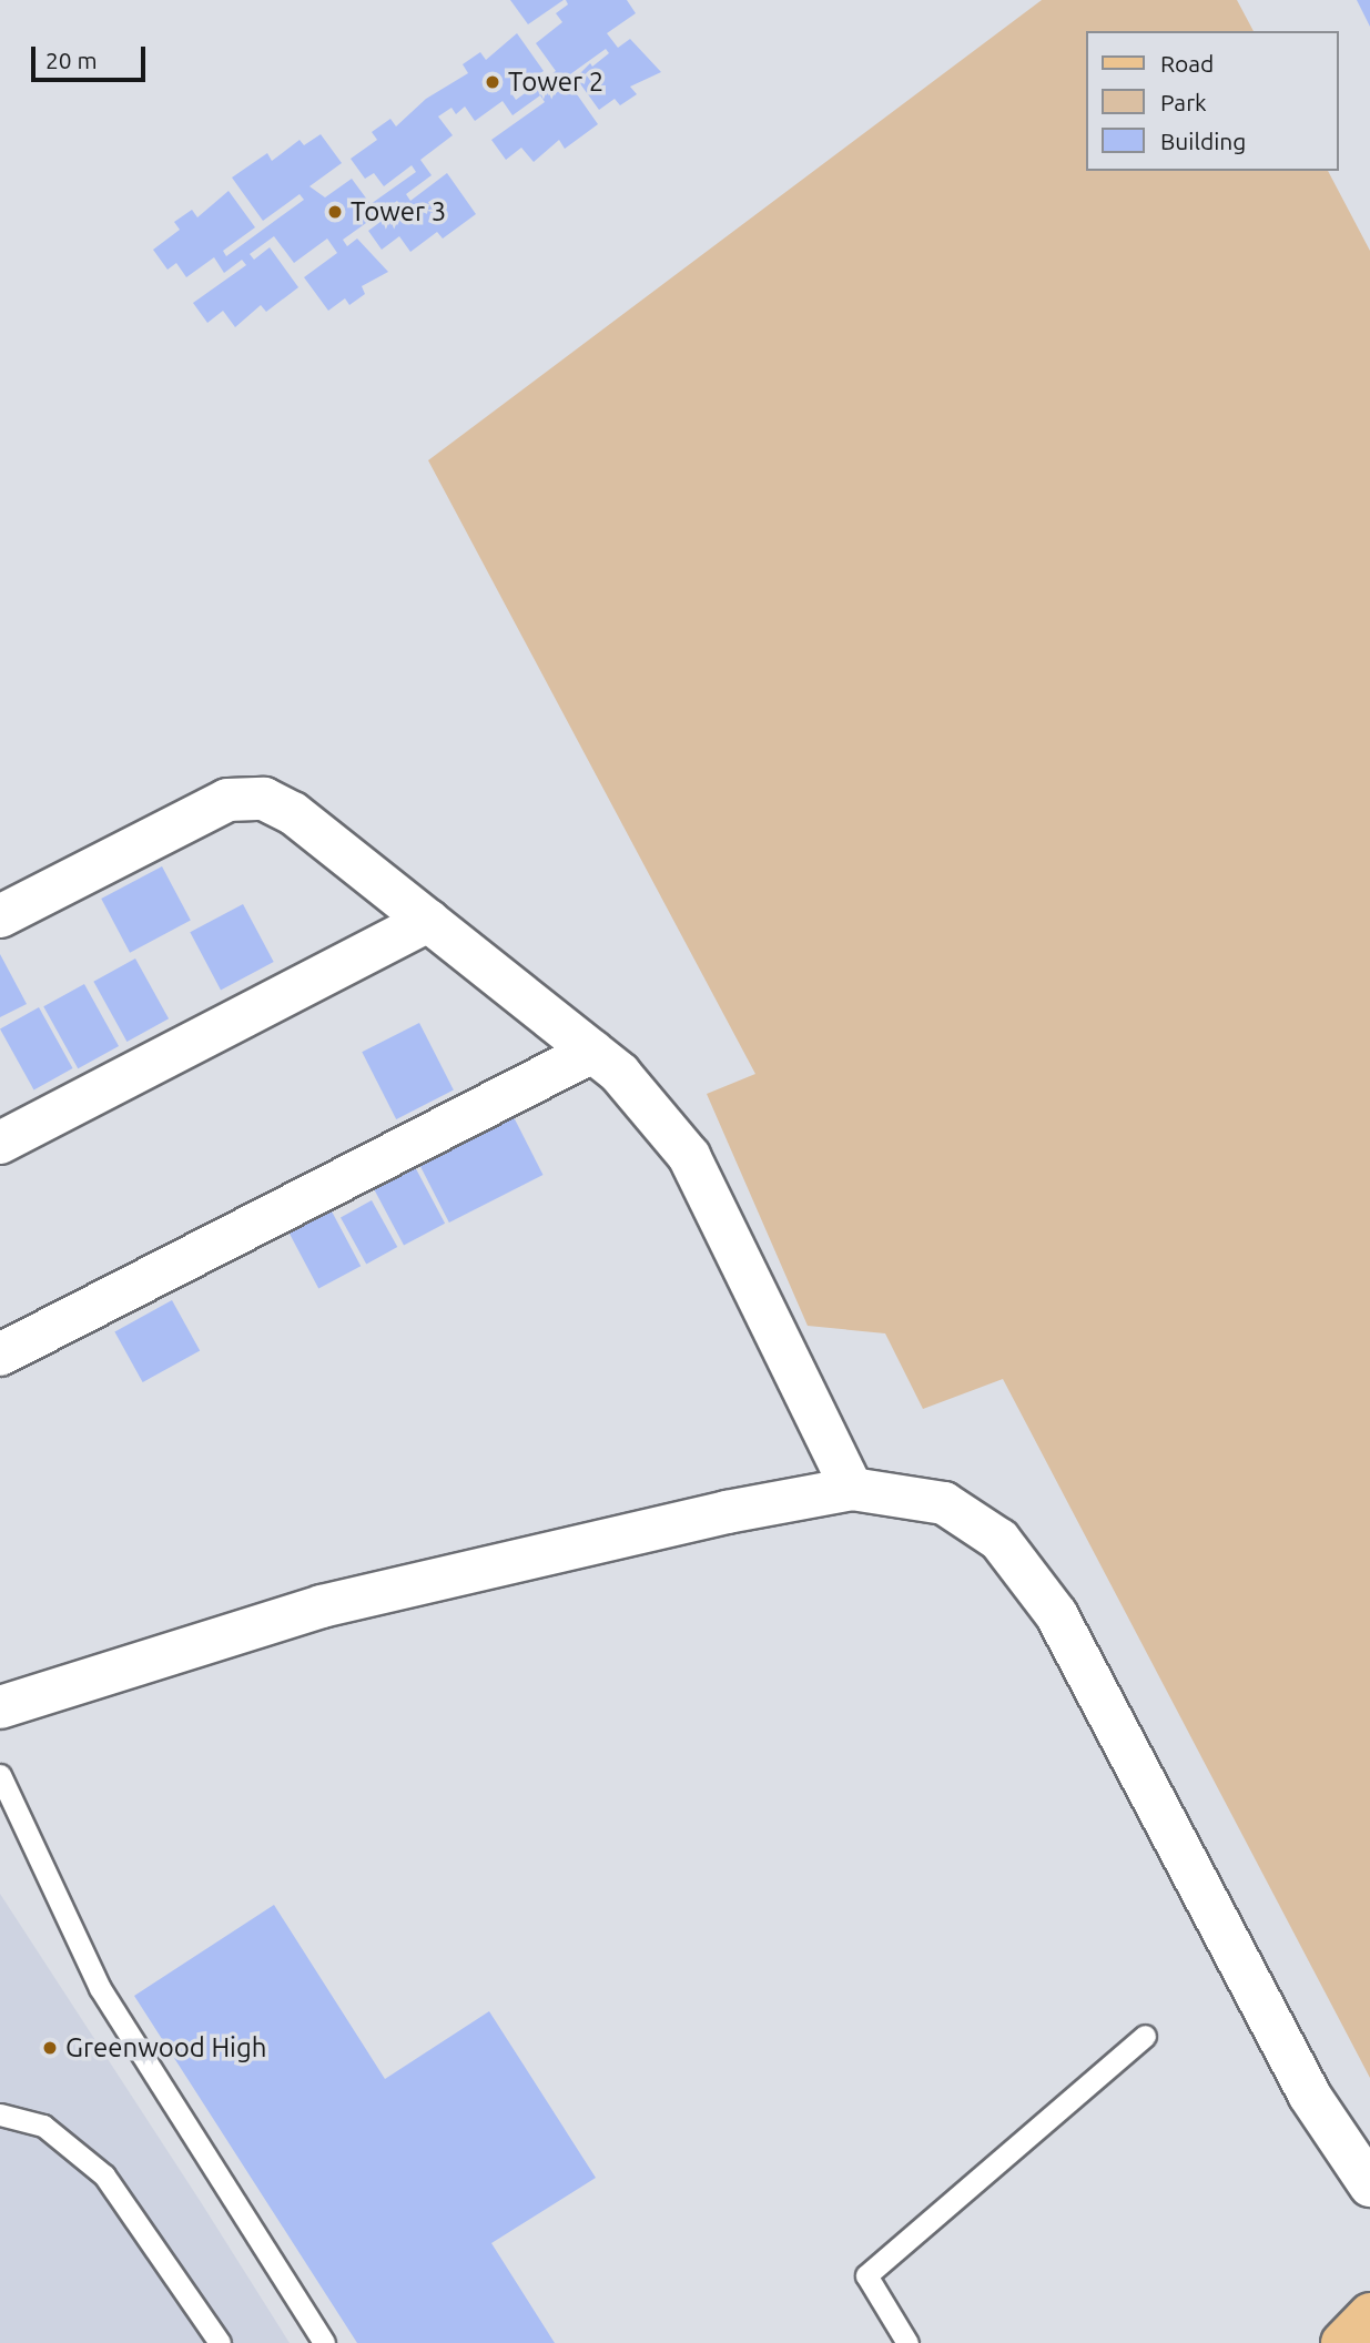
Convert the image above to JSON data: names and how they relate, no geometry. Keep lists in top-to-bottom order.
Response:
{
  "places": ["Tower 2", "Tower 3", "Greenwood High"],
  "legend": ["Road", "Park", "Building"],
  "scale_bar": "20 m"
}
